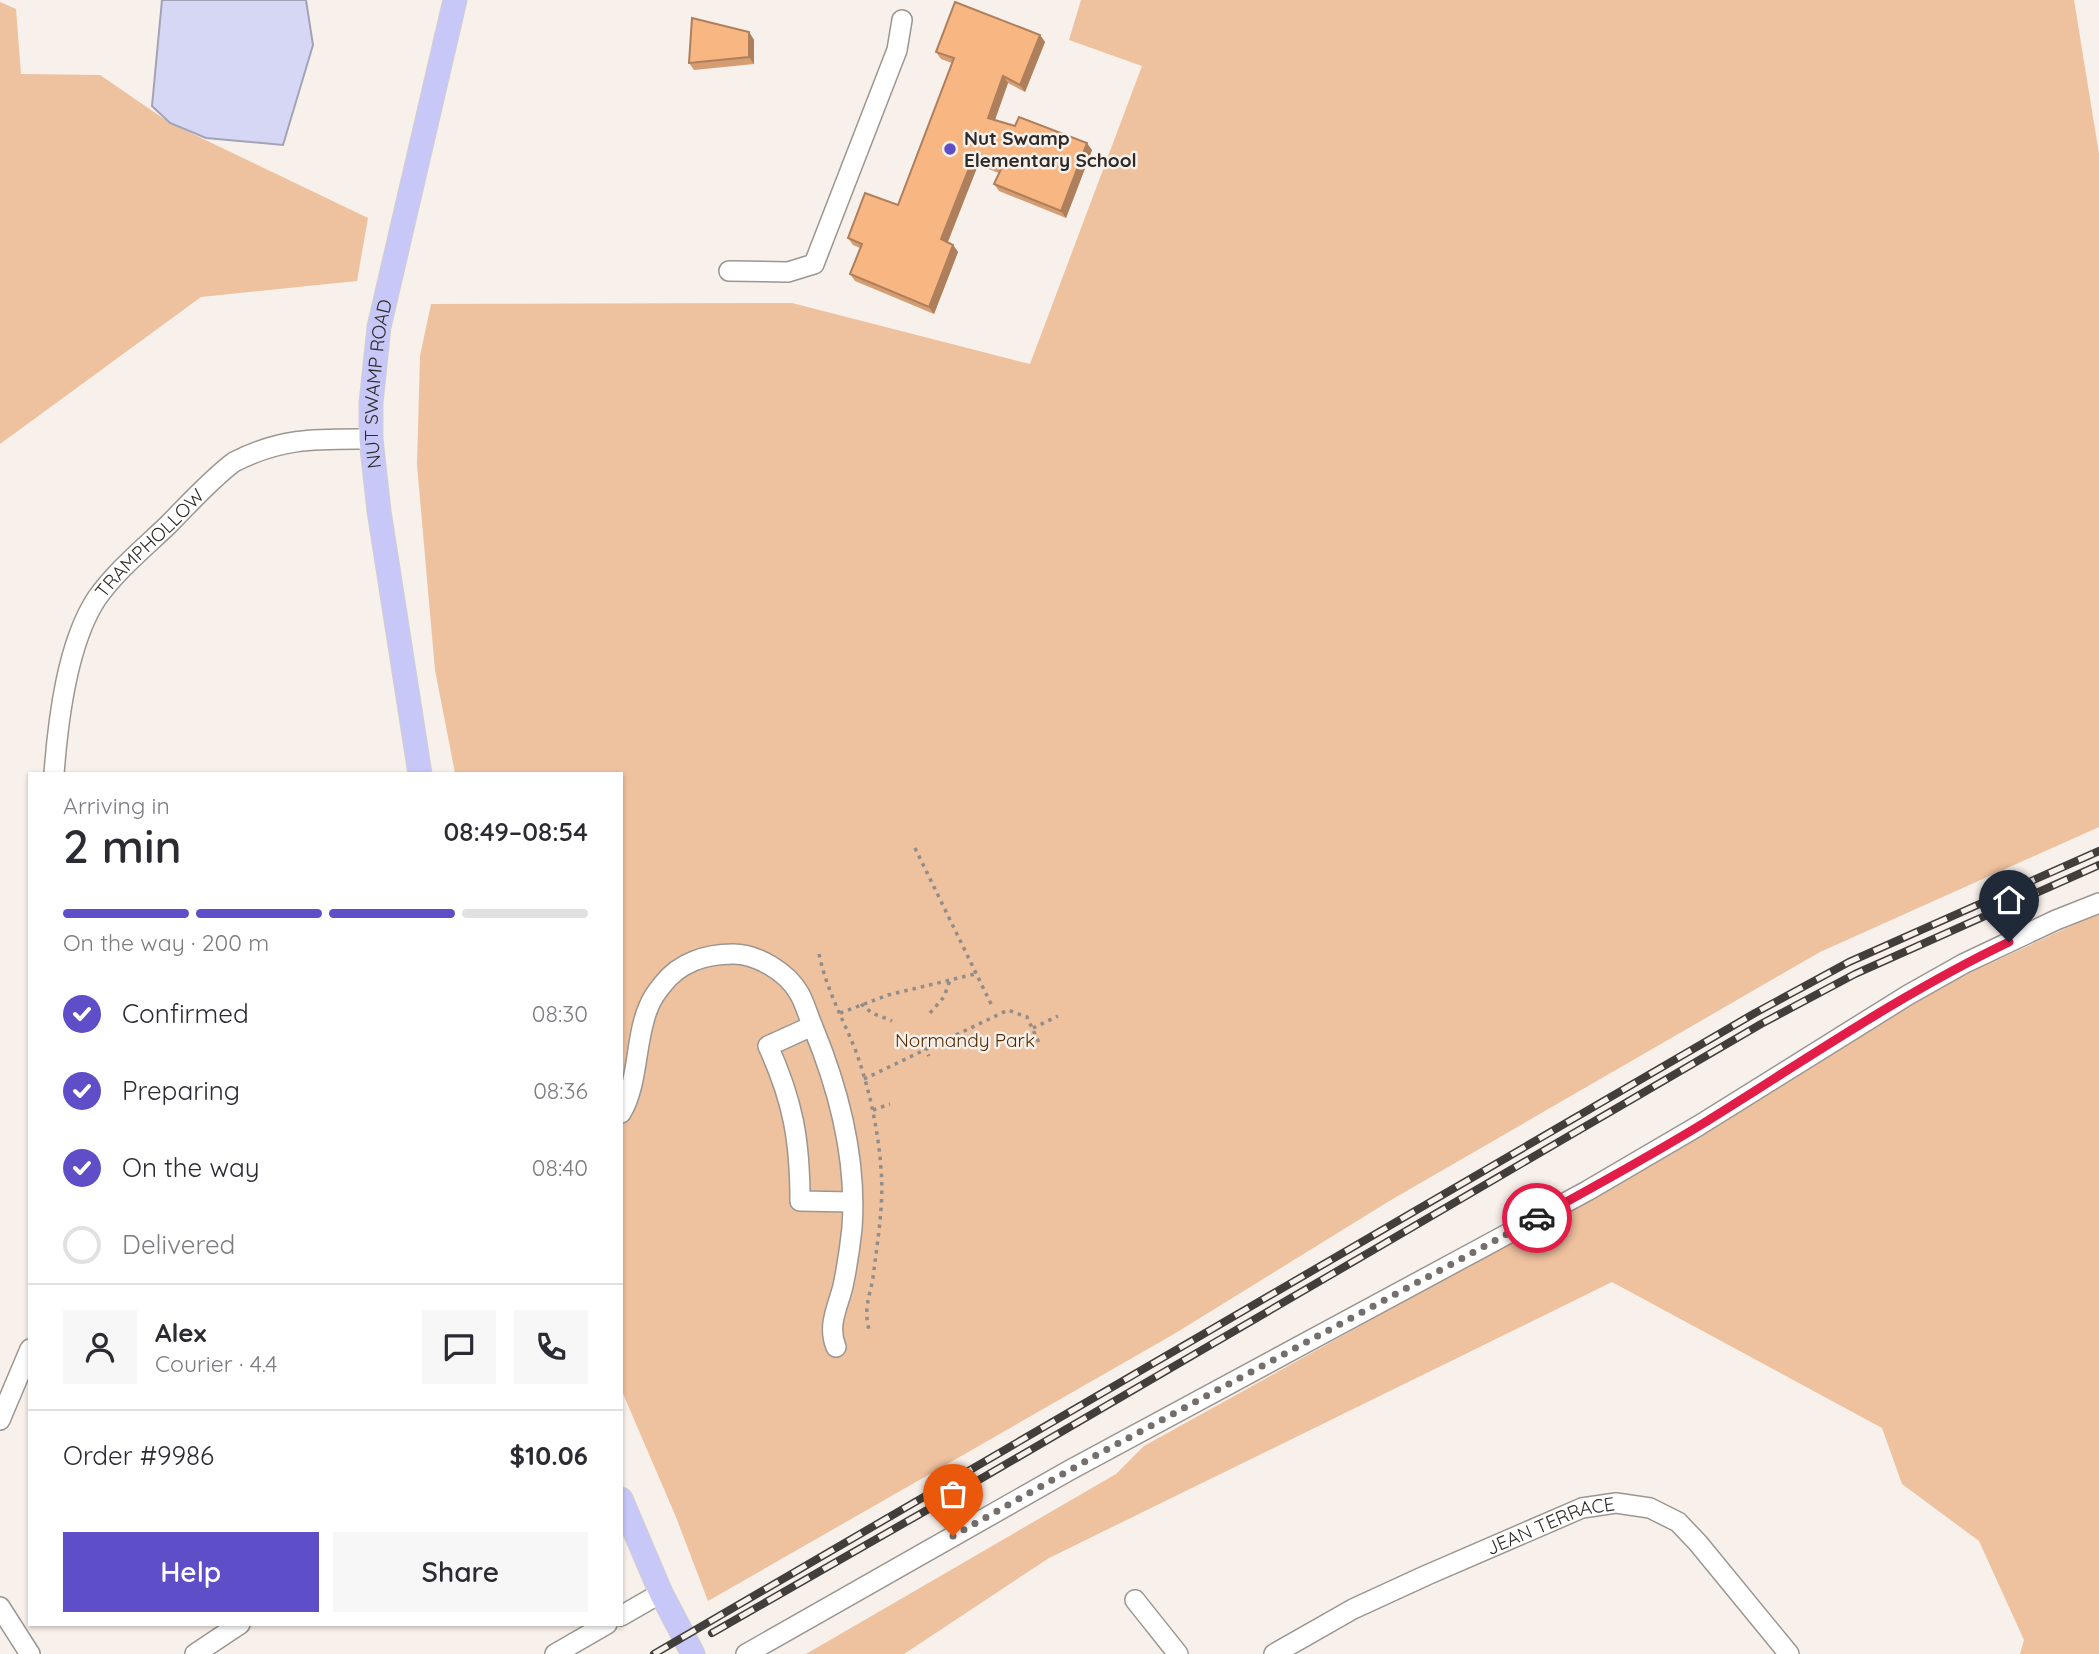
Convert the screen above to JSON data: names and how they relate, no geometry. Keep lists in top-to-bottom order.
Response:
{
  "streets": {
    "main road": ["NUT SWAMP ROAD"],
    "street": ["TRAMPHOLLOW", "JEAN TERRACE"]
  },
  "crossings": [
    ["NUT SWAMP ROAD", "TRAMPHOLLOW"]
  ],
  "parks": ["Normandy Park"],
  "places": ["Nut Swamp Elementary School"],
  "page": {
    "heading": ["2 min", "Arriving in", "08:49–08:54"],
    "panel": [
      "Alex",
      "Courier · 4.4",
      "Order #9986",
      "$10.06"
    ],
    "bar": "On the way · 200 m",
    "list": [
      ["Confirmed", "08:30"],
      ["Preparing", "08:36"],
      ["On the way", "08:40"],
      "Delivered"
    ],
    "buttons": ["Help", "Share"]
  }
}
